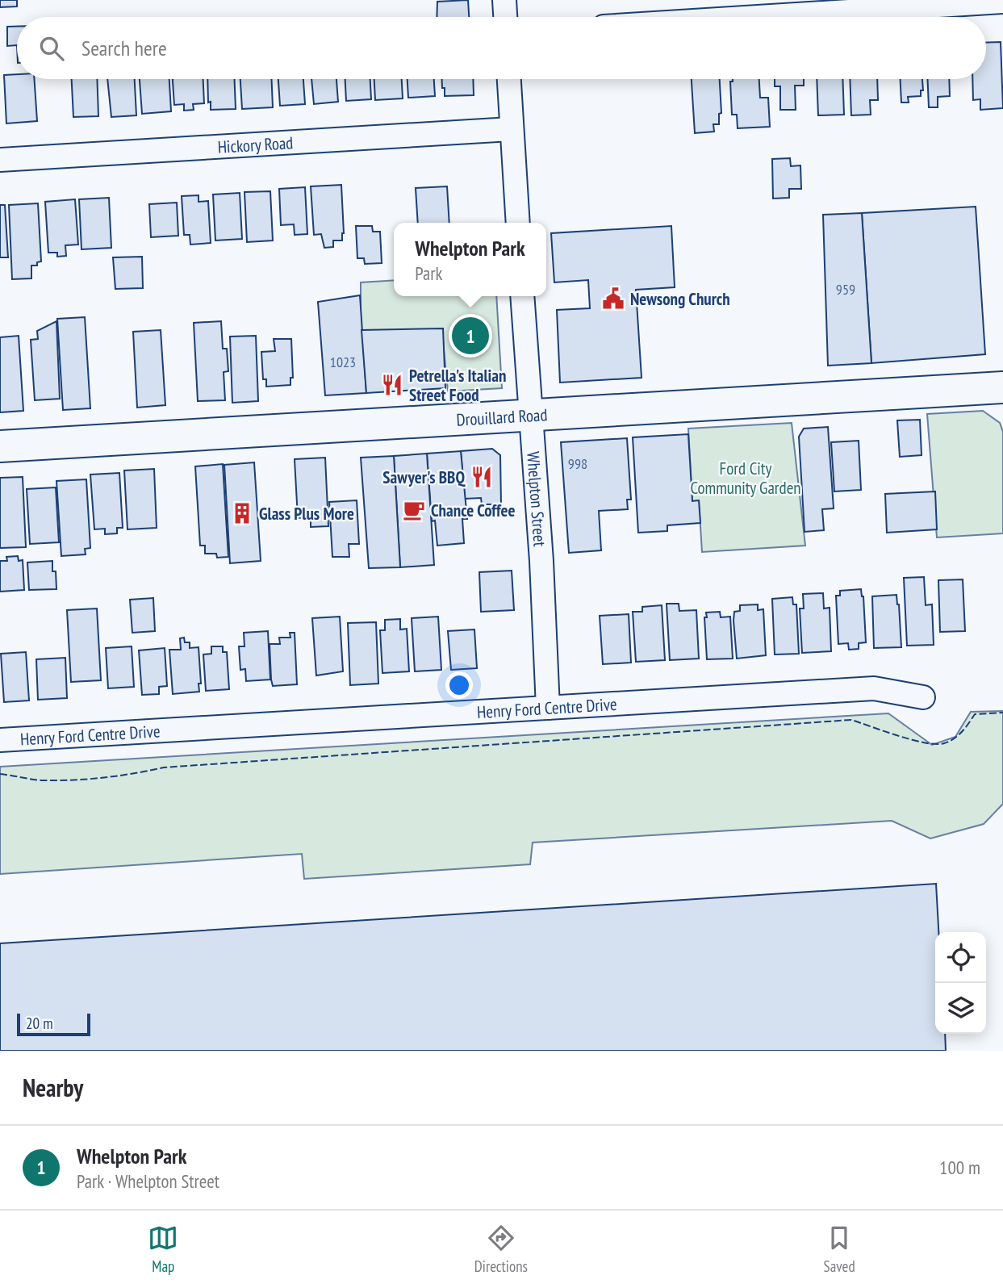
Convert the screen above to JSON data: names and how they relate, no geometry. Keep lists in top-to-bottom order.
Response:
{
  "streets": {
    "street": [
      "Hickory Road",
      "Drouillard Road",
      "Whelpton Street",
      "Henry Ford Centre Drive"
    ]
  },
  "crossings": [
    ["Drouillard Road", "Whelpton Street"],
    ["Whelpton Street", "Henry Ford Centre Drive"]
  ],
  "parks": ["Ford City Community Garden"],
  "places": {
    "public building": ["Newsong Church"],
    "restaurant": ["Petrella's Italian Street Food", "Sawyer's BBQ"],
    "cafe": ["Chance Coffee"],
    "building": ["Glass Plus More"]
  },
  "house_numbers": ["959", "1023", "998"],
  "scale_bar": "20 m",
  "page": {
    "search": "Search here",
    "popup": ["Whelpton Park", "Park"],
    "pins": "1",
    "scale": "20 m",
    "heading": "Nearby",
    "list": [
      {
        "mark": "1",
        "name": "Whelpton Park",
        "note": "Park · Whelpton Street",
        "value": "100 m"
      }
    ],
    "nav": ["Map", "Directions", "Saved"]
  }
}
